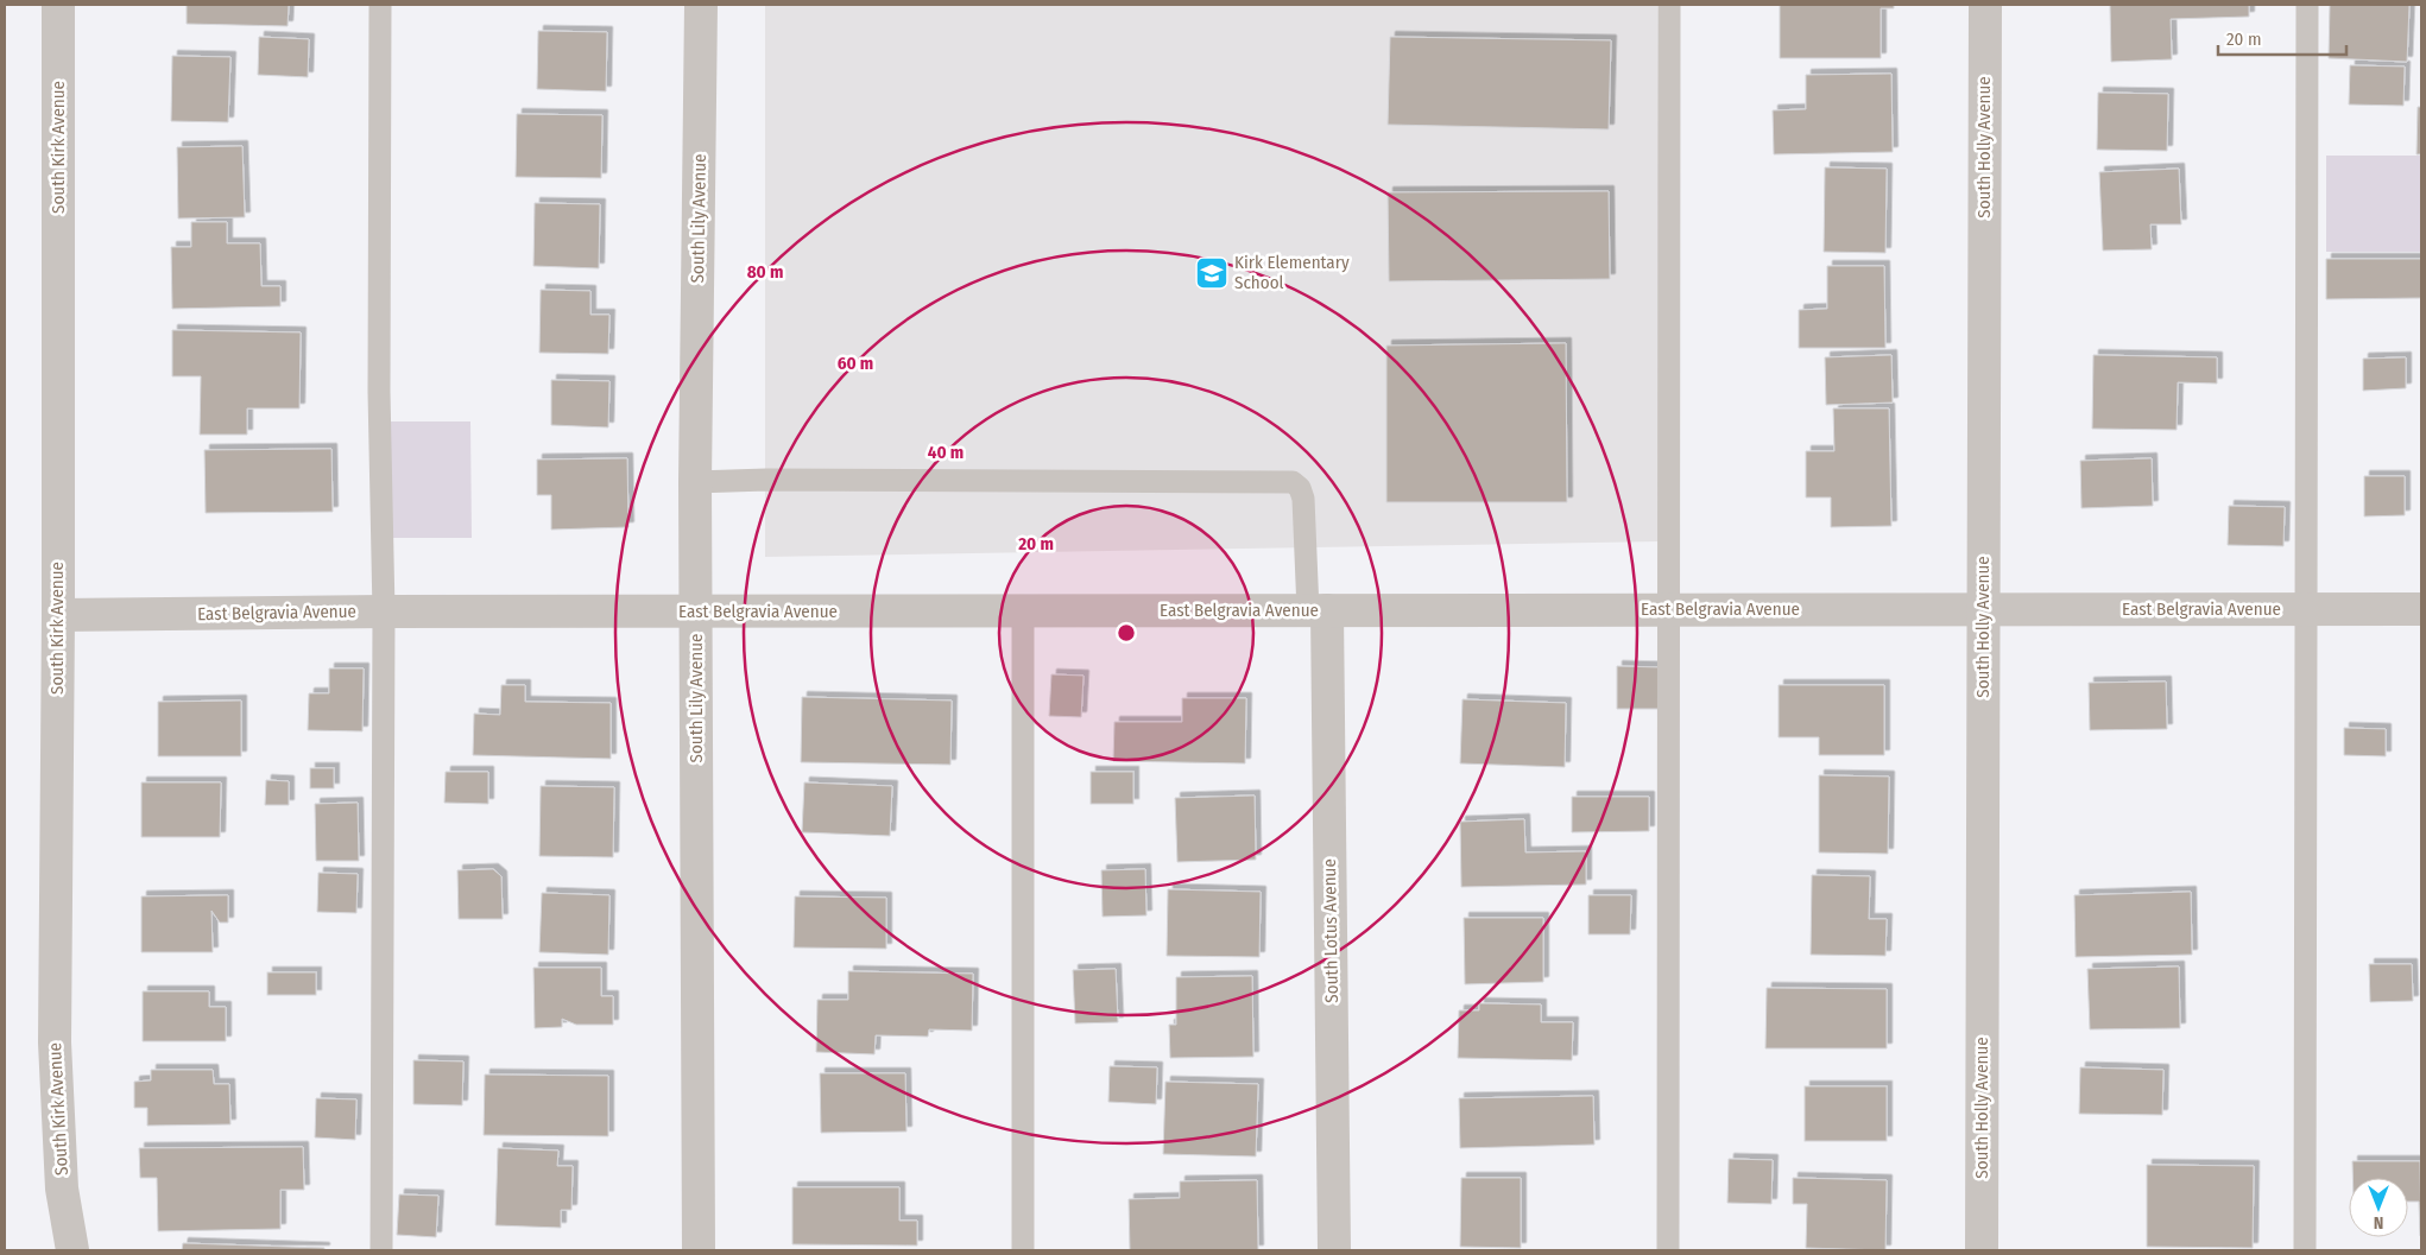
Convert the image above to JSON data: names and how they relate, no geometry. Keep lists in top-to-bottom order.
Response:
{
  "streets": {
    "street": [
      "South Kirk Avenue",
      "South Holly Avenue",
      "South Lily Avenue",
      "East Belgravia Avenue",
      "South Lotus Avenue"
    ]
  },
  "crossings": [
    ["South Kirk Avenue", "East Belgravia Avenue"],
    ["South Holly Avenue", "East Belgravia Avenue"],
    ["South Lily Avenue", "East Belgravia Avenue"],
    ["East Belgravia Avenue", "South Lotus Avenue"]
  ],
  "places": {
    "school or university": ["Kirk Elementary School"]
  },
  "scale_bar": "20 m",
  "north": "bottom",
  "rings": [
    "80 m",
    "60 m",
    "40 m",
    "20 m"
  ]
}
